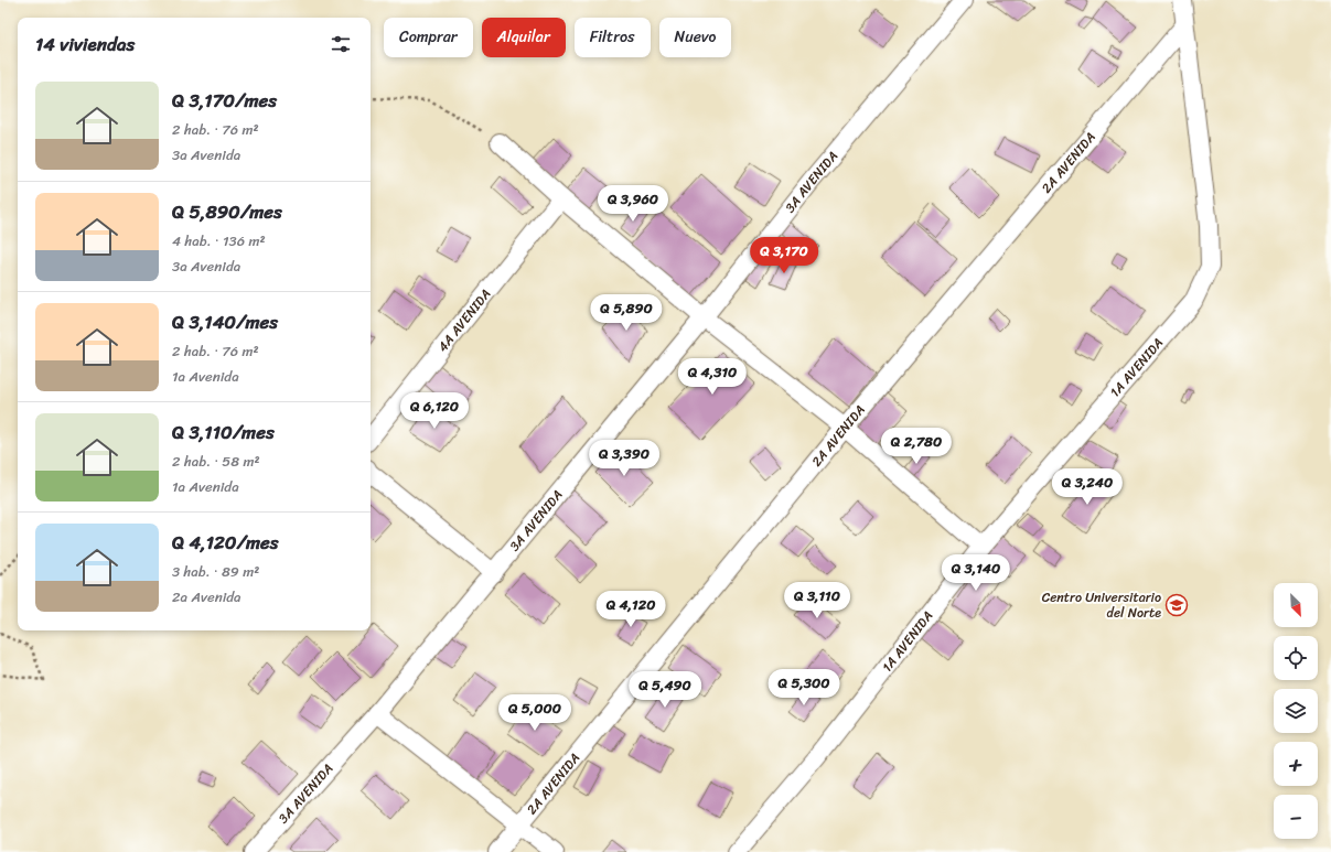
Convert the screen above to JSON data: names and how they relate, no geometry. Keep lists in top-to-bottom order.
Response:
{
  "streets": {
    "street": [
      "2A AVENIDA",
      "3A AVENIDA",
      "4A AVENIDA",
      "1A AVENIDA"
    ]
  },
  "crossings": [
    ["2A AVENIDA", "1A AVENIDA"]
  ],
  "places": {
    "school or university": ["Centro Universitario del Norte"]
  },
  "north": "bottom right",
  "page": {
    "chip": [
      "Comprar",
      "Alquilar",
      "Filtros",
      "Nuevo"
    ],
    "heading": "14 viviendas",
    "list": [
      {
        "name": "Q 3,170/mes",
        "note": "2 hab. · 76 m² · 3a Avenida"
      },
      {
        "name": "Q 5,890/mes",
        "note": "4 hab. · 136 m² · 3a Avenida"
      },
      {
        "name": "Q 3,140/mes",
        "note": "2 hab. · 76 m² · 1a Avenida"
      },
      {
        "name": "Q 3,110/mes",
        "note": "2 hab. · 58 m² · 1a Avenida"
      },
      {
        "name": "Q 4,120/mes",
        "note": "3 hab. · 89 m² · 2a Avenida"
      }
    ],
    "price": [
      "Q 3,960",
      "Q 3,170",
      "Q 5,890",
      "Q 4,310",
      "Q 6,120",
      "Q 2,780",
      "Q 3,390",
      "Q 3,240",
      "Q 3,140",
      "Q 3,110",
      "Q 4,120",
      "Q 5,300",
      "Q 5,490",
      "Q 5,000"
    ],
    "map_buttons": ["+", "−"]
  }
}
